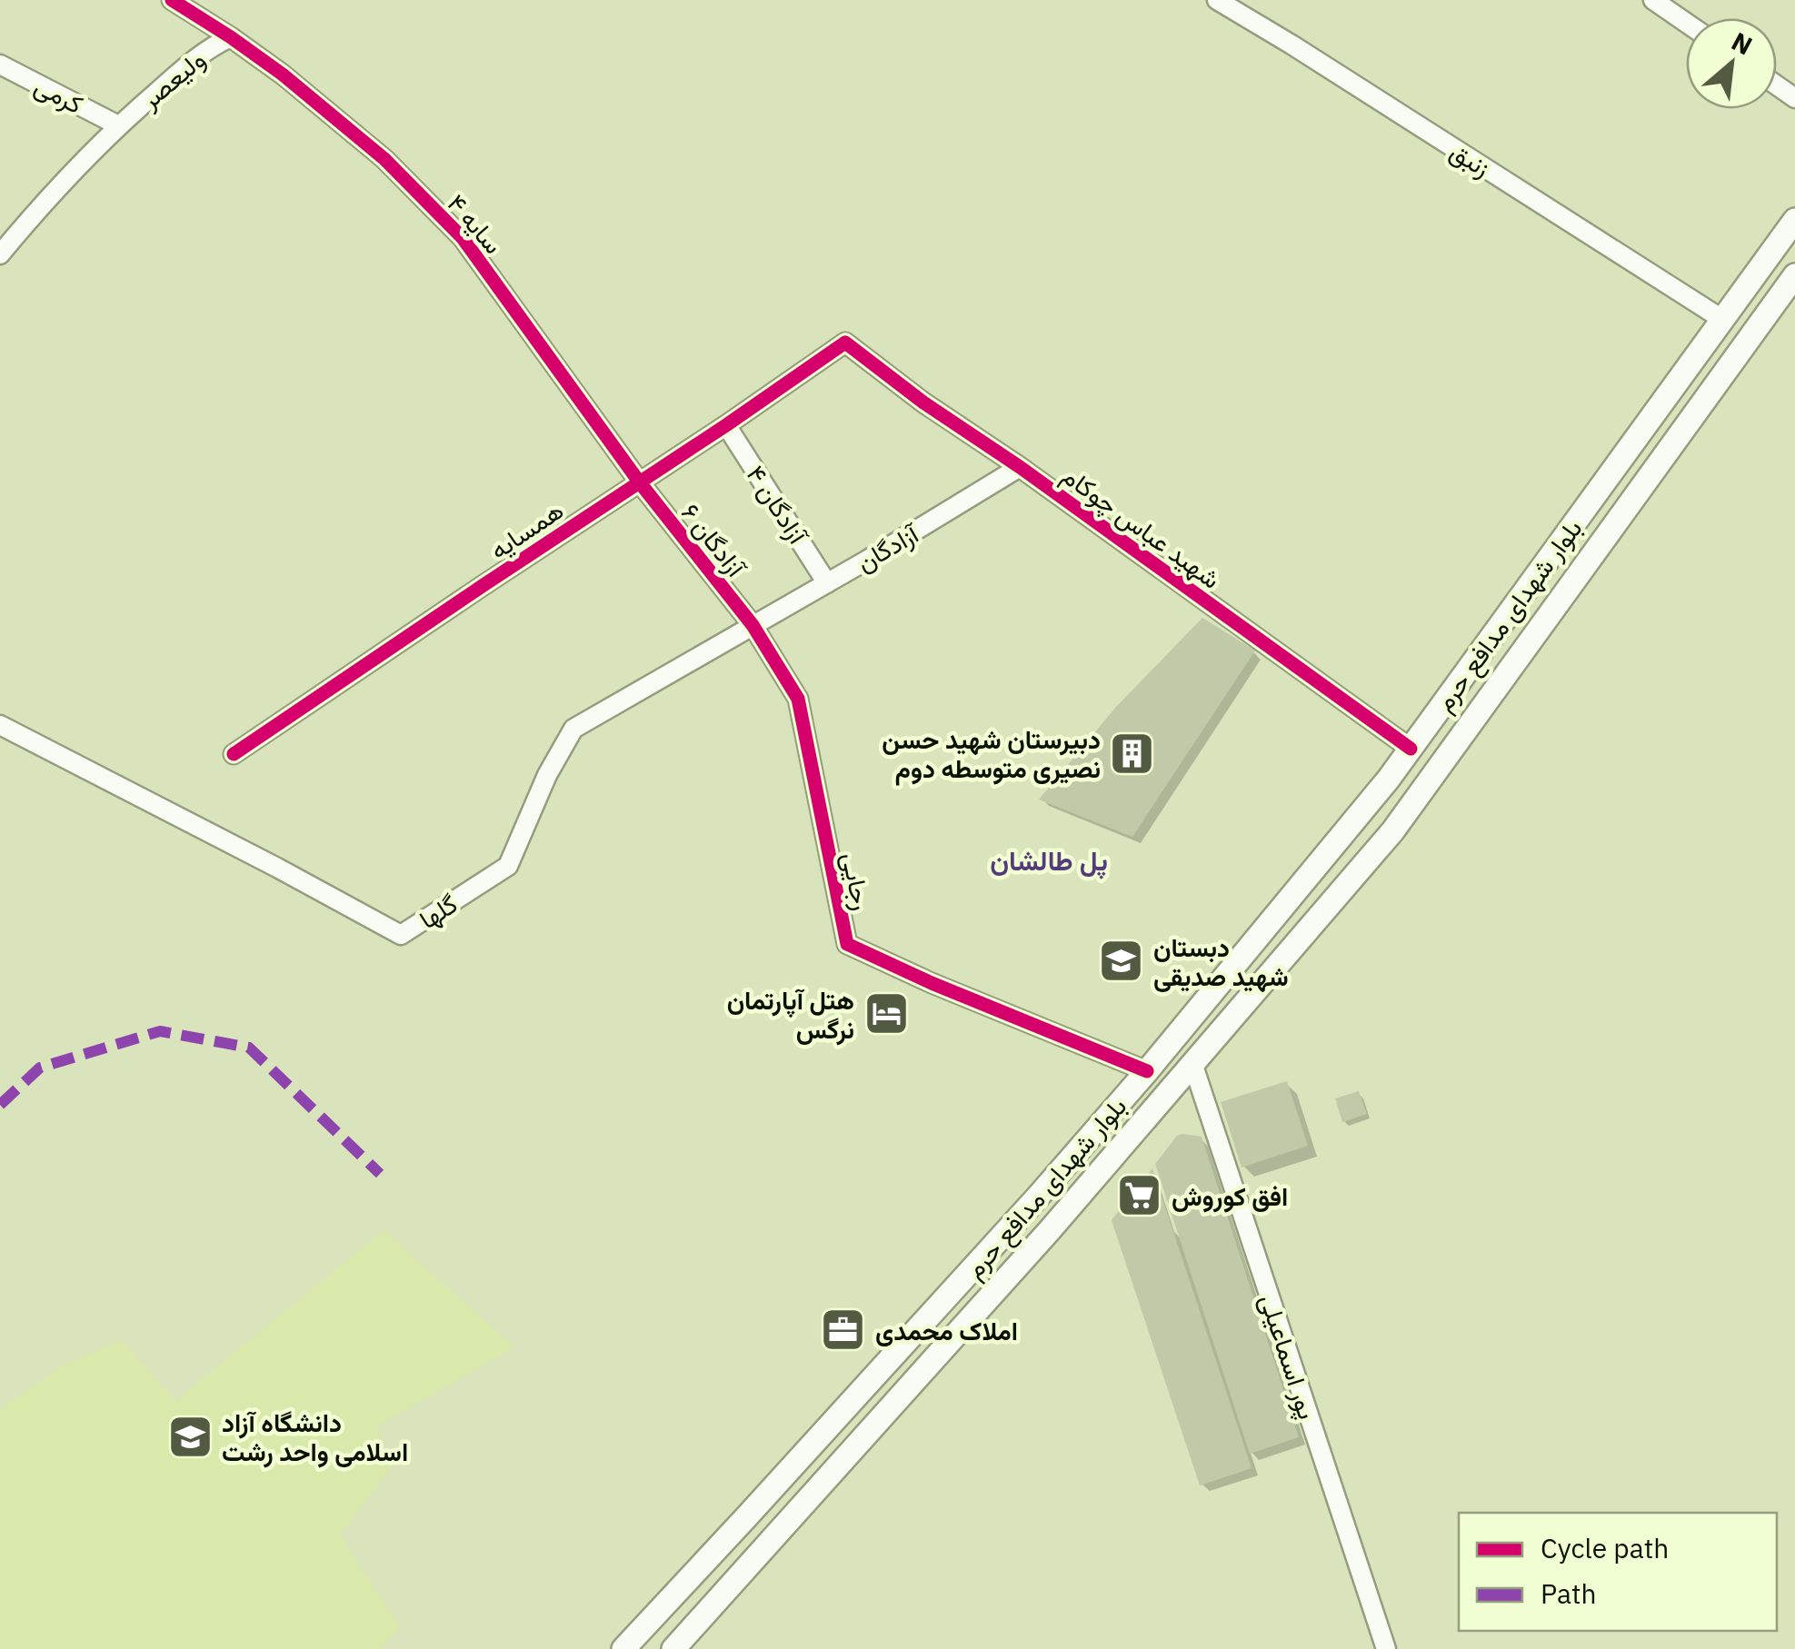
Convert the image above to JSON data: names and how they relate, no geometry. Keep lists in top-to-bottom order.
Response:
{
  "streets": {
    "main road": ["بلوار شهدای مدافع حرم"],
    "street": [
      "ولیعصر",
      "کرمی",
      "زنبق",
      "سایه ۴",
      "آزادگان ۴",
      "شهید عباس چوکام",
      "همسایه",
      "آزادگان ۶",
      "آزادگان",
      "رجایی",
      "گلها",
      "پور اسماعیلی"
    ]
  },
  "crossings": [
    ["ولیعصر", "کرمی"],
    ["ولیعصر", "سایه ۴"],
    ["زنبق", "بلوار شهدای مدافع حرم"],
    ["سایه ۴", "همسایه"],
    ["سایه ۴", "آزادگان ۶"],
    ["آزادگان ۴", "همسایه"],
    ["آزادگان ۴", "آزادگان"],
    ["شهید عباس چوکام", "همسایه"],
    ["شهید عباس چوکام", "آزادگان"],
    ["شهید عباس چوکام", "بلوار شهدای مدافع حرم"],
    ["همسایه", "آزادگان ۶"],
    ["آزادگان ۶", "آزادگان"],
    ["آزادگان ۶", "رجایی"],
    ["آزادگان ۶", "گلها"],
    ["آزادگان", "رجایی"],
    ["آزادگان", "گلها"],
    ["بلوار شهدای مدافع حرم", "رجایی"],
    ["بلوار شهدای مدافع حرم", "پور اسماعیلی"],
    ["رجایی", "گلها"]
  ],
  "districts": ["پل طالشان"],
  "places": {
    "building": ["دبیرستان شهید حسن نصیری متوسطه دوم"],
    "school or university": ["دبستان شهید صدیقی", "دانشگاه آزاد اسلامی واحد رشت"],
    "hotel": ["هتل آپارتمان نرگس"],
    "supermarket": ["افق کوروش"],
    "office": ["املاک محمدی"]
  },
  "legend": ["Cycle path", "Path"],
  "north": "top right"
}
